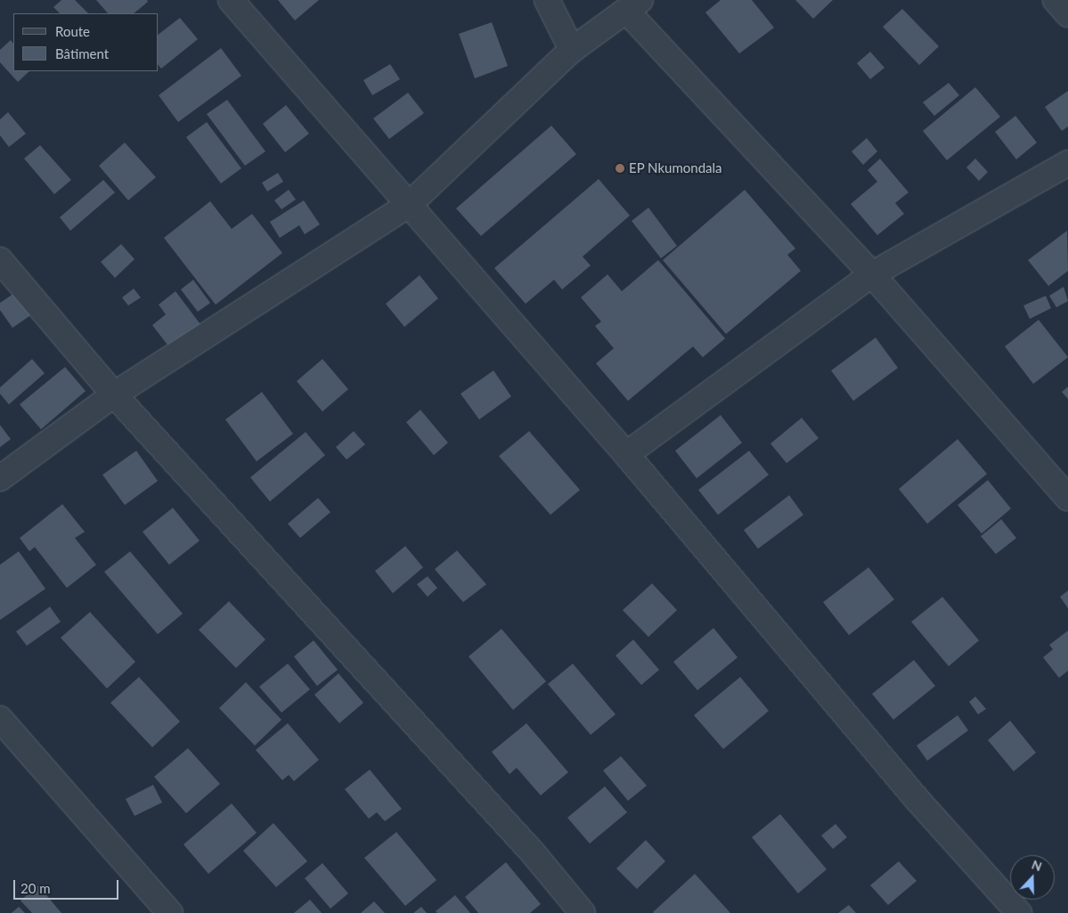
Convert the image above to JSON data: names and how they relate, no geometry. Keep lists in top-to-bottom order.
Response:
{
  "places": ["EP Nkumondala"],
  "legend": ["Route", "Bâtiment"],
  "scale_bar": "20 m",
  "north": "top"
}
